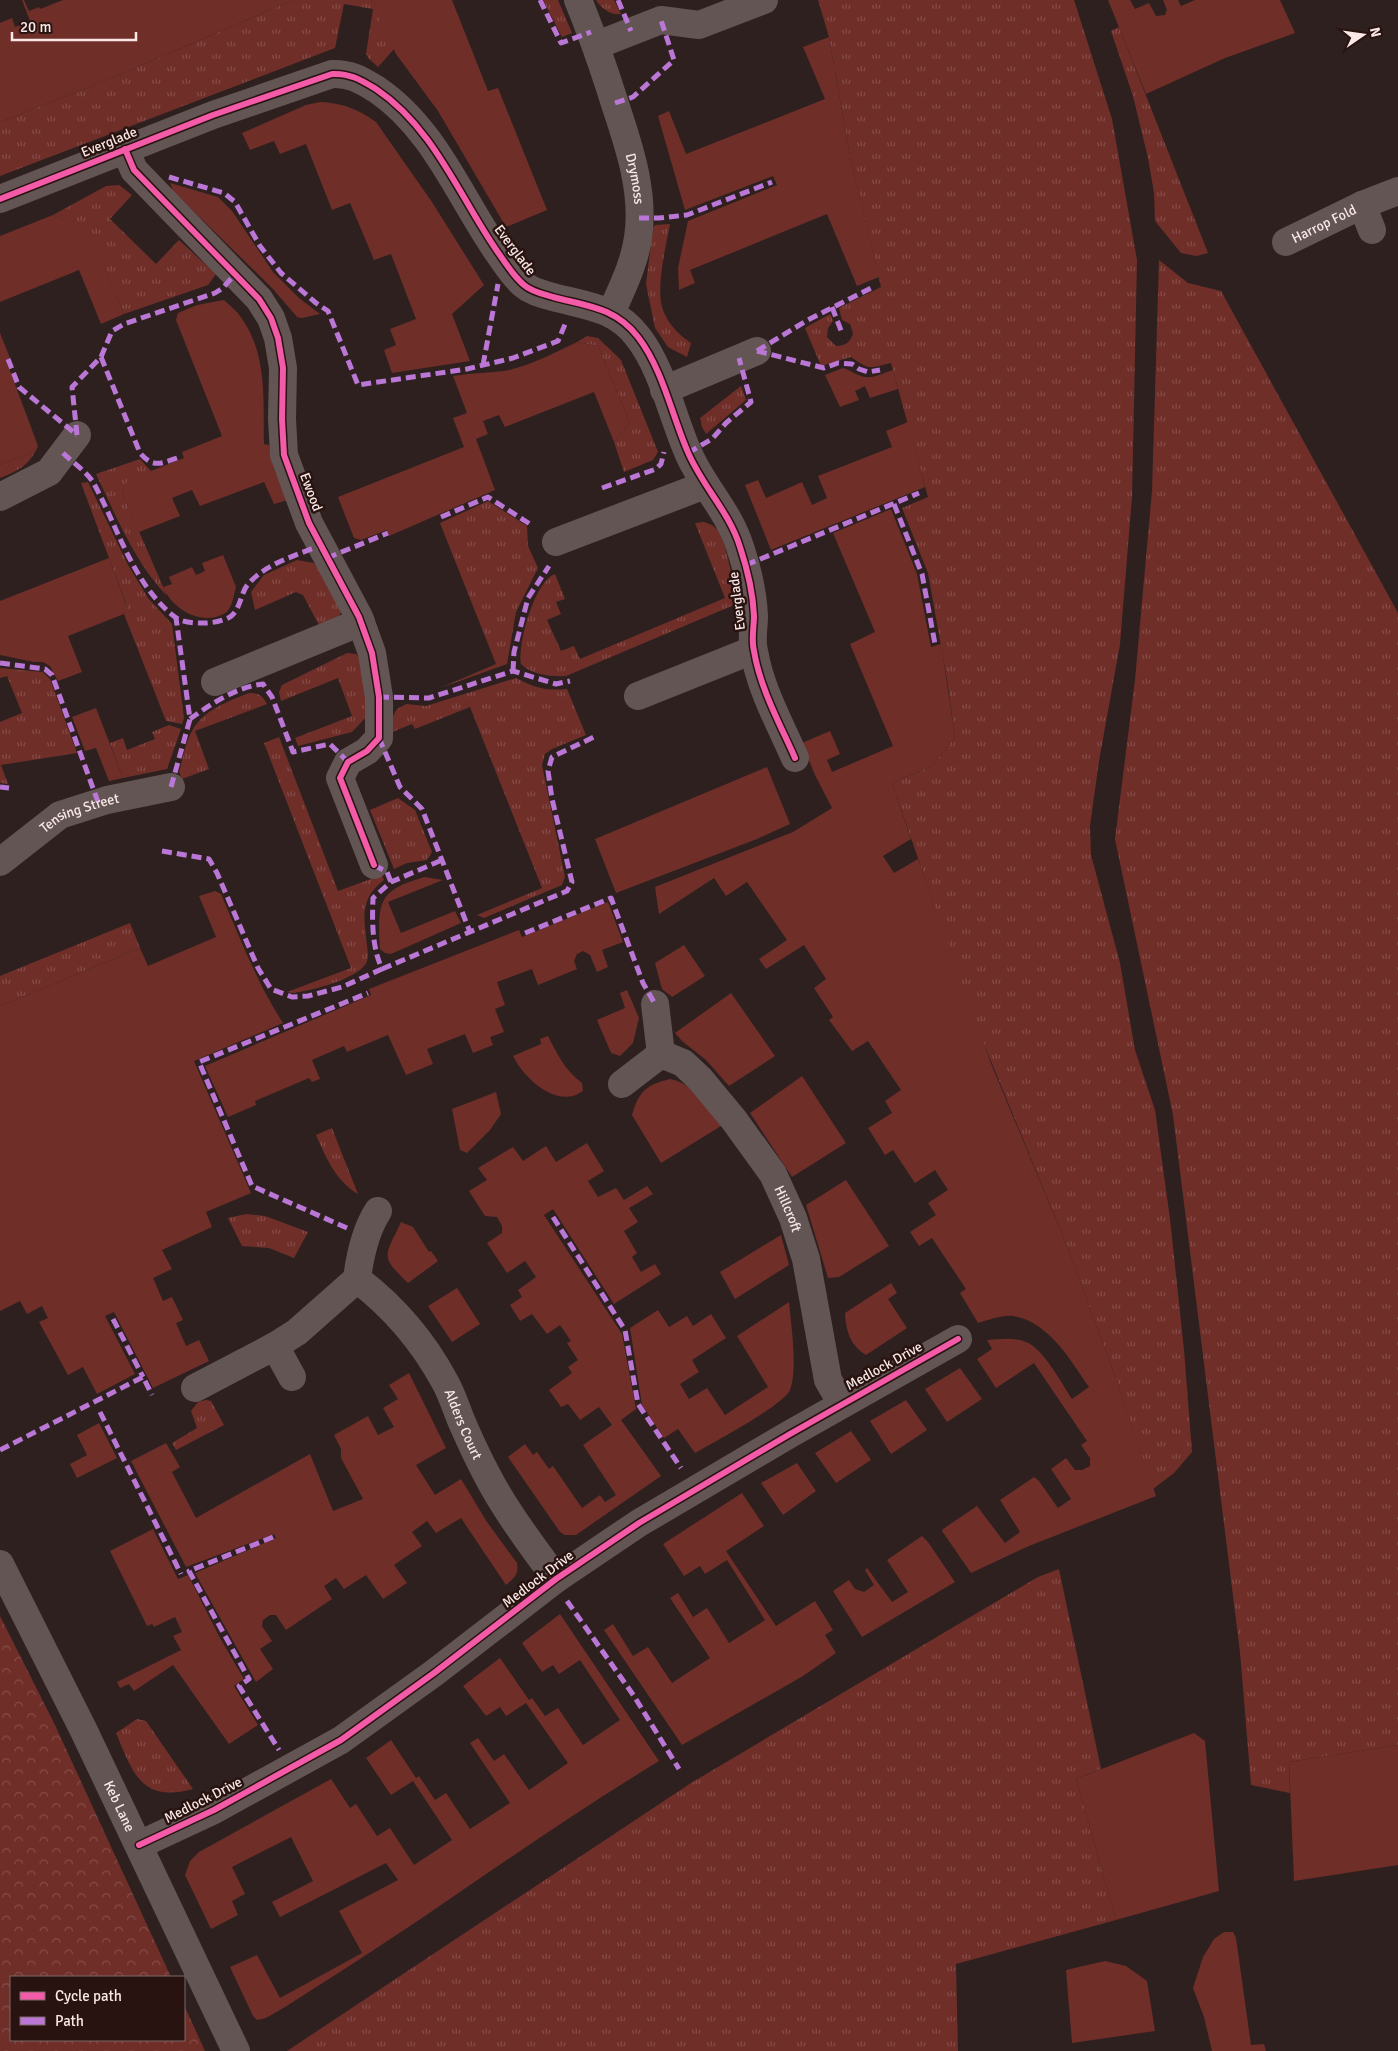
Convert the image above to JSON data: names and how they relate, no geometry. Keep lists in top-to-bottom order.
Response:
{
  "streets": {
    "street": [
      "Everglade",
      "Drymoss",
      "Harrop Fold",
      "Ewood",
      "Tensing Street",
      "Hillcroft",
      "Medlock Drive",
      "Alders Court",
      "Keb Lane"
    ]
  },
  "crossings": [
    ["Everglade", "Drymoss"],
    ["Everglade", "Ewood"],
    ["Hillcroft", "Medlock Drive"],
    ["Medlock Drive", "Alders Court"],
    ["Medlock Drive", "Keb Lane"]
  ],
  "legend": ["Cycle path", "Path"],
  "scale_bar": "20 m",
  "north": "right"
}
